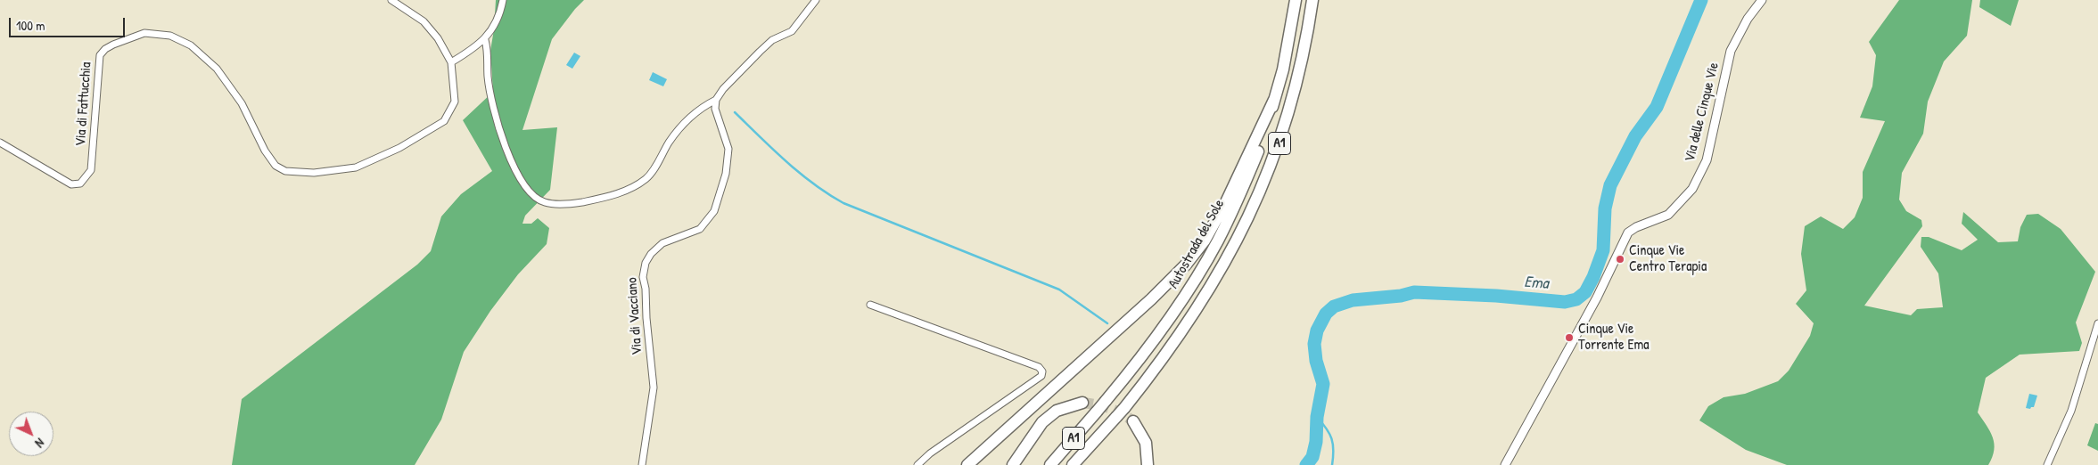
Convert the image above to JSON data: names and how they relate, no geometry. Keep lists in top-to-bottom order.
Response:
{
  "streets": {
    "highway": ["A1", "Autostrada del Sole"],
    "street": ["Via di Fattucchia", "Via delle Cinque Vie", "Via di Vacciano"]
  },
  "water": ["Ema"],
  "places": ["Cinque Vie Centro Terapia", "Cinque Vie Torrente Ema"],
  "scale_bar": "100 m",
  "north": "bottom right"
}
